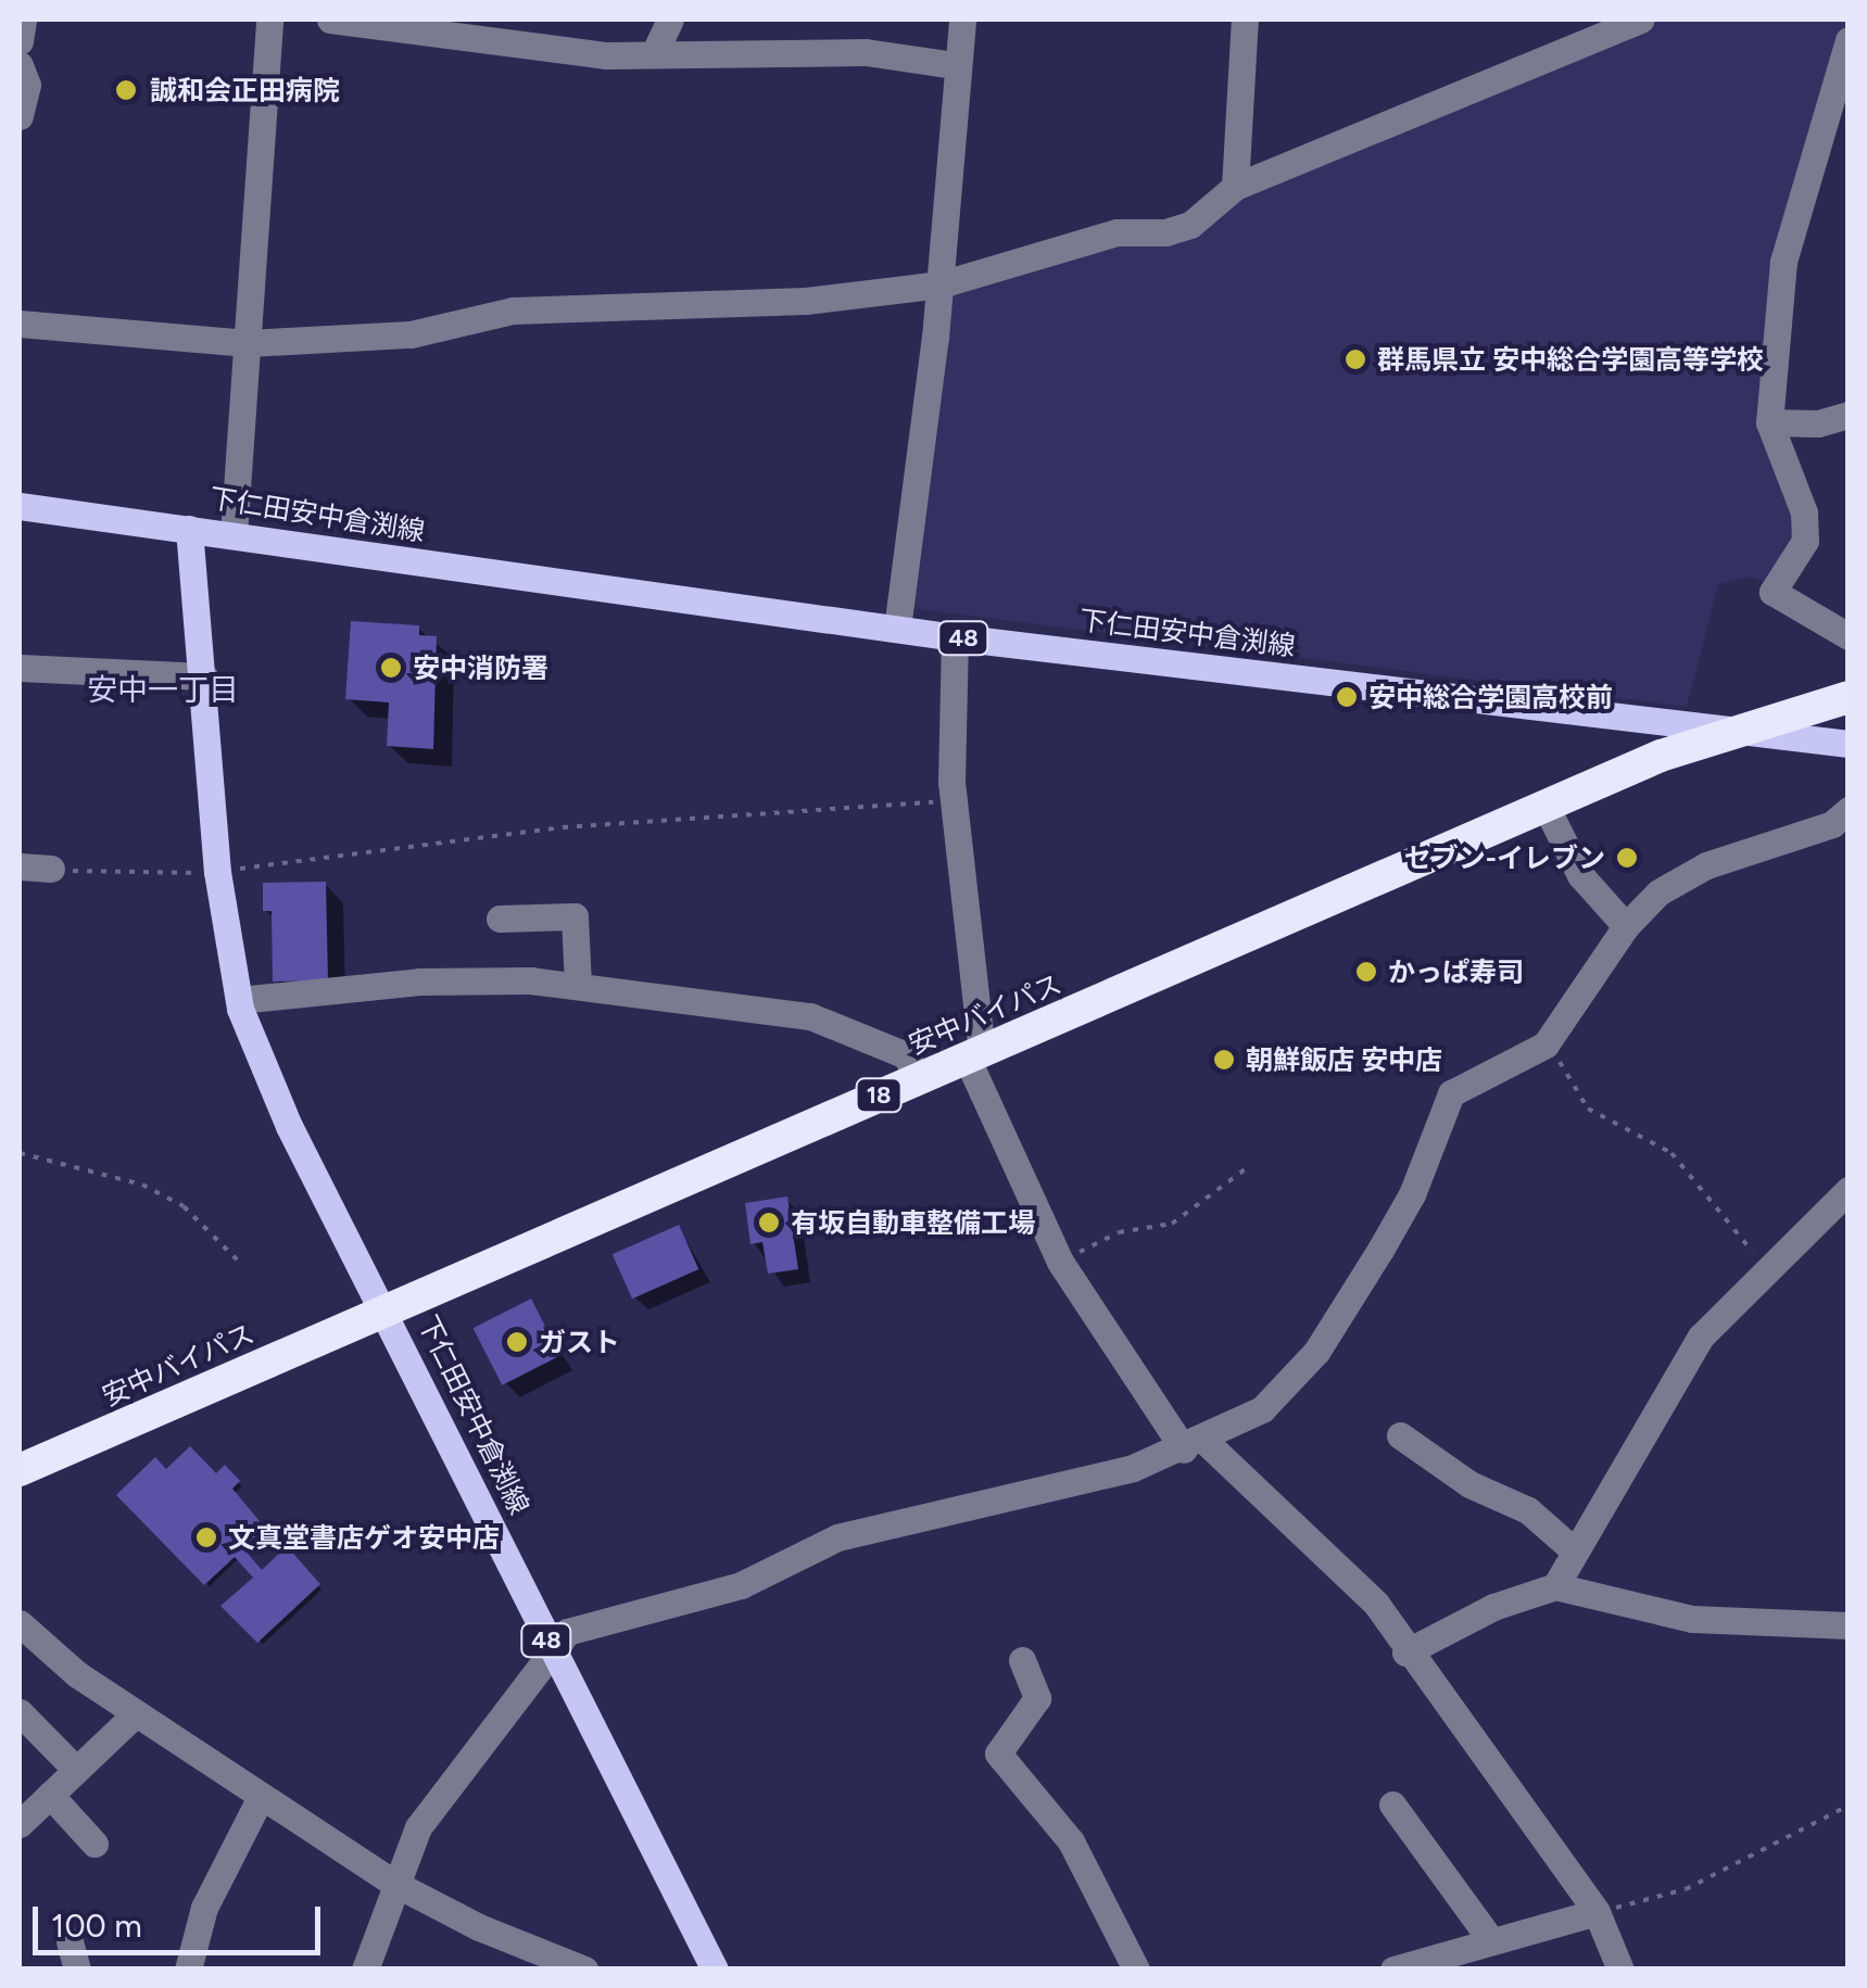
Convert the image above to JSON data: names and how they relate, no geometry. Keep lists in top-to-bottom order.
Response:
{
  "streets": {
    "highway": ["安中バイパス", "18"],
    "main road": ["下仁田安中倉渕線", "48"]
  },
  "crossings": [
    ["下仁田安中倉渕線", "安中バイパス"],
    ["下仁田安中倉渕線", "18"],
    ["安中バイパス", "18"]
  ],
  "districts": ["安中一丁目"],
  "places": [
    "誠和会正田病院",
    "群馬県立 安中総合学園高等学校",
    "安中消防署",
    "安中総合学園高校前",
    "セブン-イレブン",
    "かっぱ寿司",
    "朝鮮飯店 安中店",
    "有坂自動車整備工場",
    "ガスト",
    "文真堂書店ゲオ安中店"
  ],
  "scale_bar": "100 m"
}
